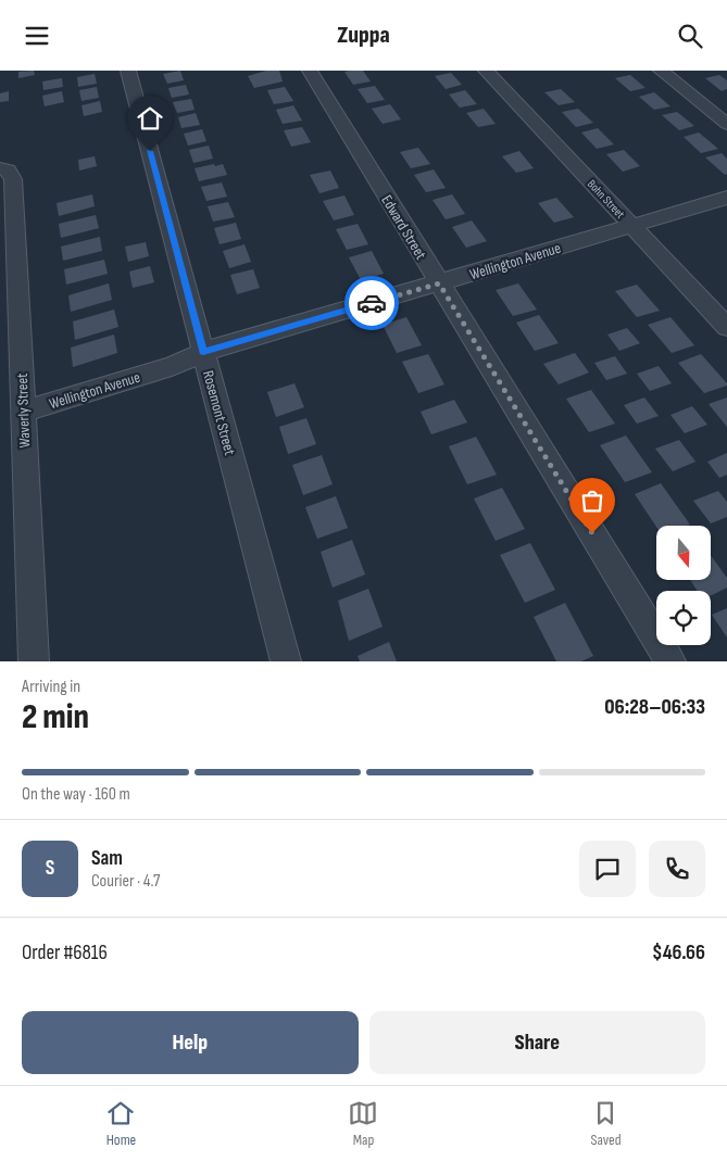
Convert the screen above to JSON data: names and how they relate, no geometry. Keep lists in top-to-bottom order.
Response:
{
  "streets": {
    "street": [
      "Bohn Street",
      "Edward Street",
      "Wellington Avenue",
      "Waverly Street",
      "Rosemont Street"
    ]
  },
  "crossings": [
    ["Bohn Street", "Wellington Avenue"],
    ["Edward Street", "Wellington Avenue"],
    ["Wellington Avenue", "Waverly Street"],
    ["Wellington Avenue", "Rosemont Street"]
  ],
  "north": "bottom",
  "page": {
    "header": "Zuppa",
    "heading": ["2 min", "Arriving in", "06:28–06:33"],
    "panel": [
      "Sam",
      "Courier · 4.7",
      "Order #6816",
      "$46.66"
    ],
    "bar": "On the way · 160 m",
    "round": "S",
    "buttons": ["Help", "Share"],
    "tabs": ["Home", "Map", "Saved"]
  }
}
